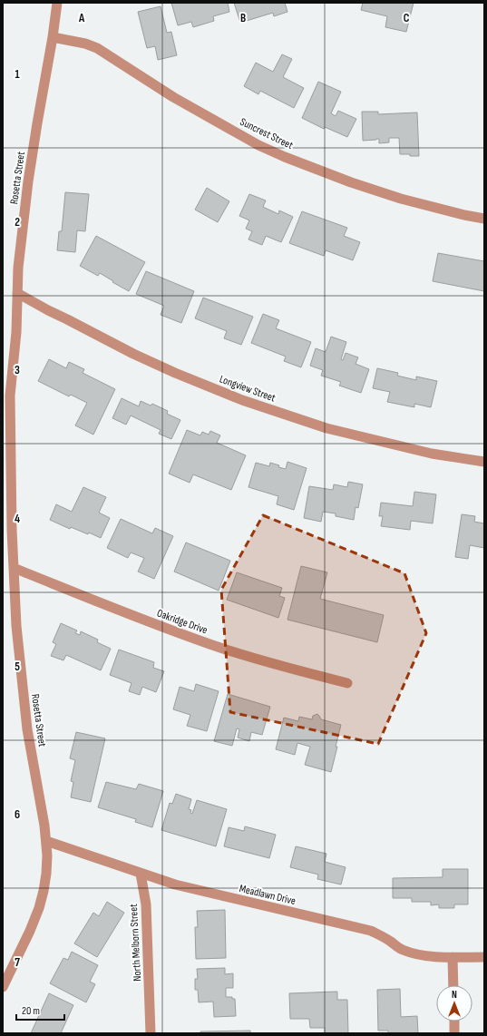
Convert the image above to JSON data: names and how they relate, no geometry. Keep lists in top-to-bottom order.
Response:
{
  "streets": {
    "street": [
      "Suncrest Street",
      "Rosetta Street",
      "Longview Street",
      "Oakridge Drive",
      "Meadlawn Drive",
      "North Melborn Street"
    ]
  },
  "crossings": [
    ["Suncrest Street", "Rosetta Street"],
    ["Rosetta Street", "Longview Street"],
    ["Rosetta Street", "Oakridge Drive"],
    ["Rosetta Street", "Meadlawn Drive"],
    ["Meadlawn Drive", "North Melborn Street"]
  ],
  "scale_bar": "20 m",
  "north": "top",
  "grid": {
    "columns": ["A", "B", "C"],
    "rows": [
      "1",
      "2",
      "3",
      "4",
      "5",
      "6",
      "7"
    ]
  }
}
